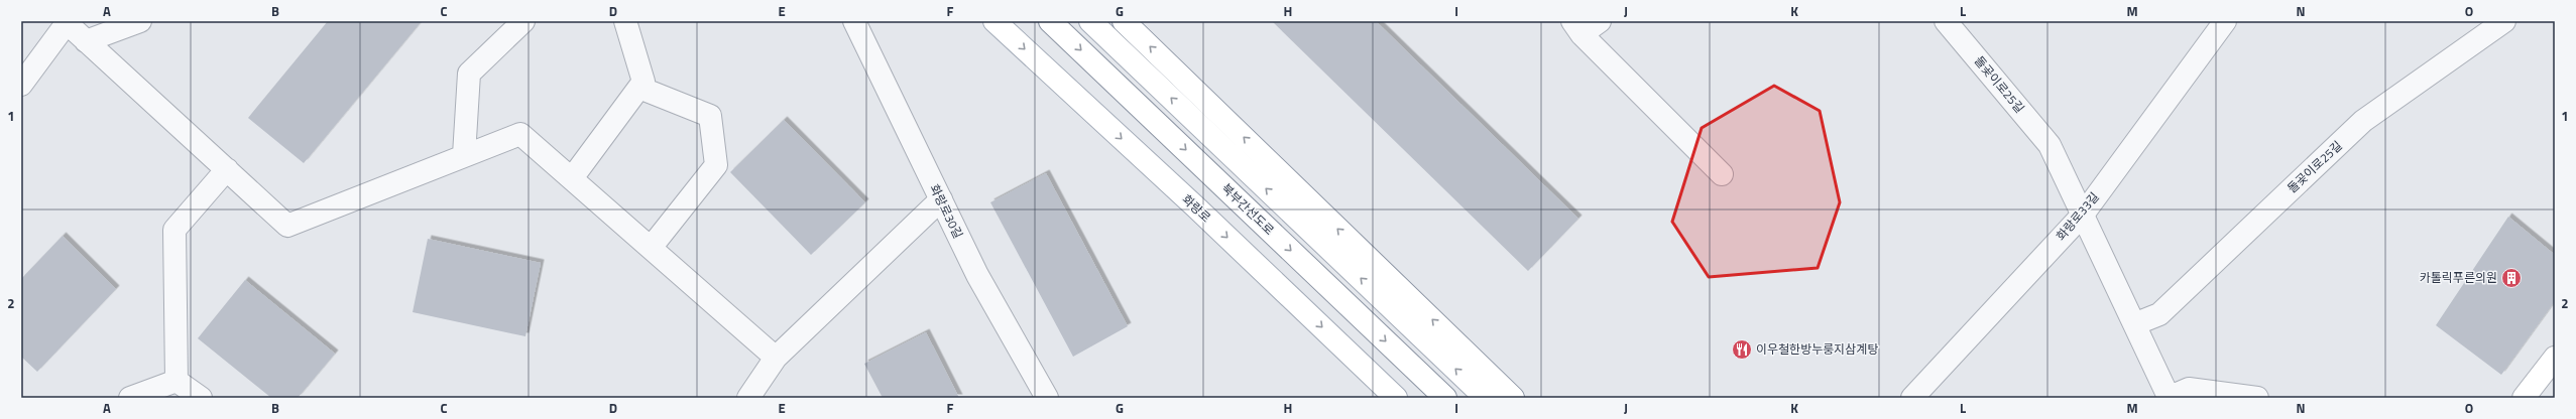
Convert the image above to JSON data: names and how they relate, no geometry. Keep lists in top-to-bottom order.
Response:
{
  "streets": {
    "main road": ["화랑로", "북부간선도로"],
    "street": ["돌곶이로25길", "화랑로30길", "화랑로33길"]
  },
  "crossings": [
    ["돌곶이로25길", "화랑로33길"]
  ],
  "places": {
    "building": ["카톨릭푸른의원"],
    "restaurant": ["이우철한방누룽지삼계탕"]
  },
  "grid": {
    "columns": [
      "A",
      "B",
      "C",
      "D",
      "E",
      "F",
      "G",
      "H",
      "I",
      "J",
      "K",
      "L",
      "M",
      "N",
      "O"
    ],
    "rows": ["1", "2"]
  }
}
